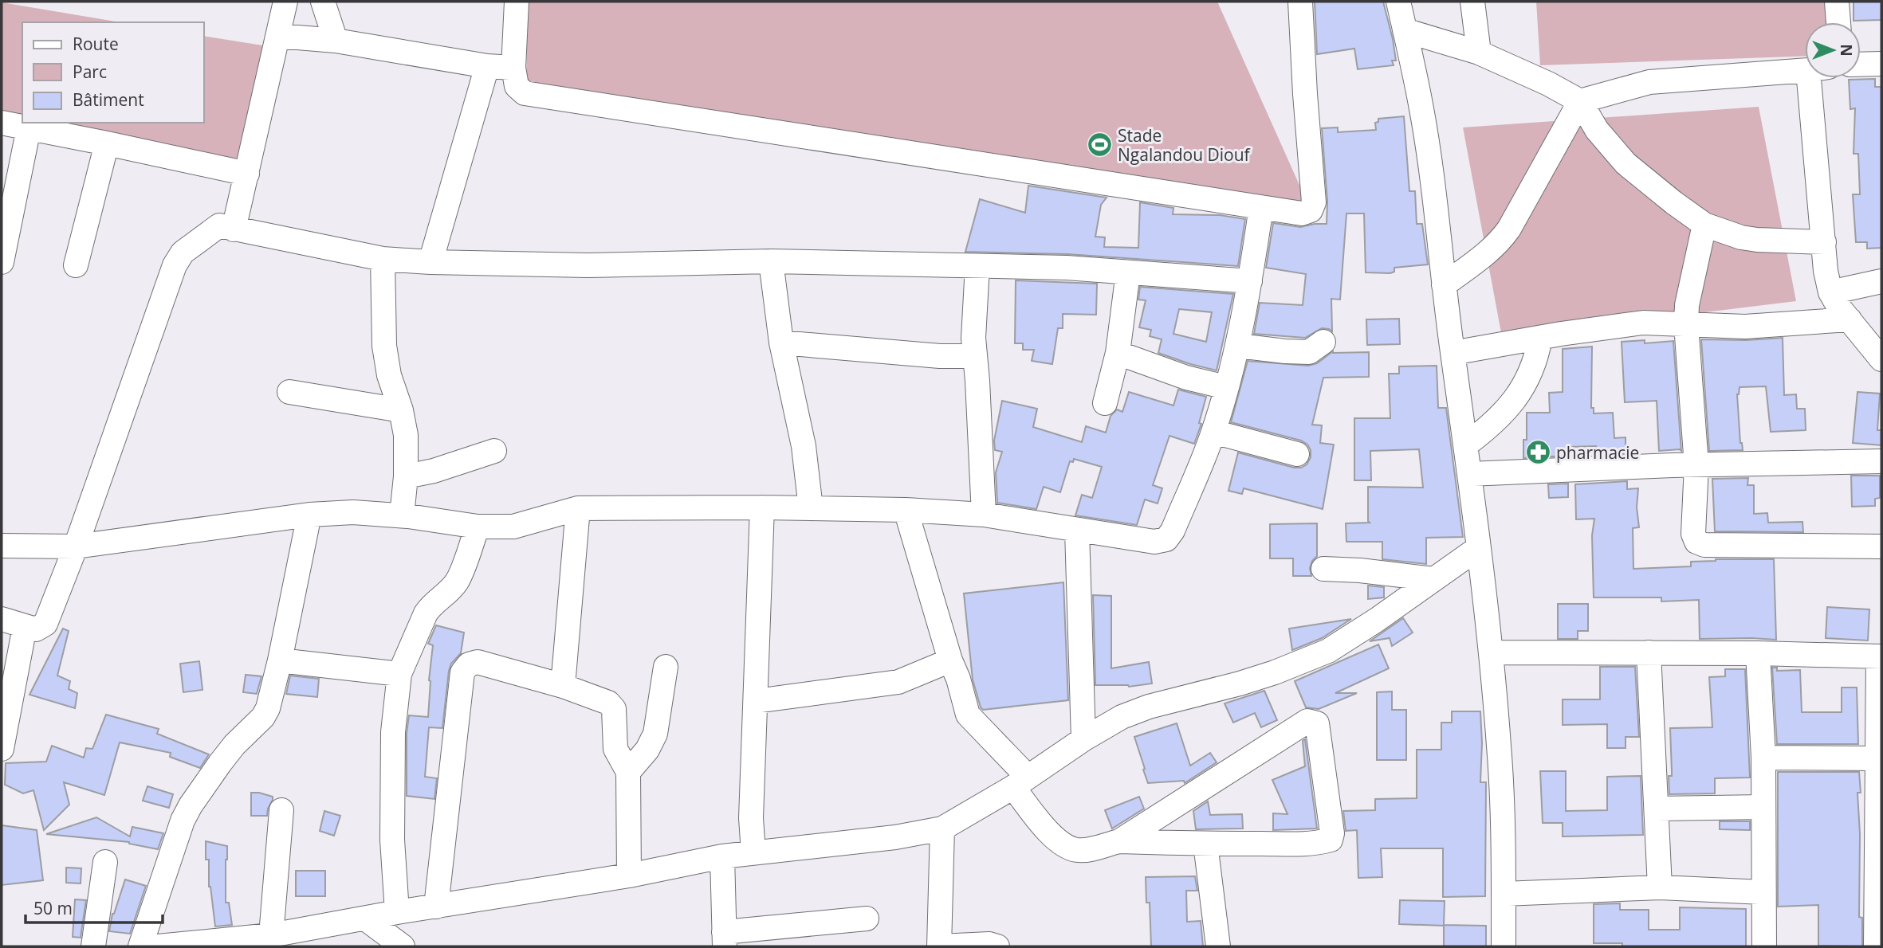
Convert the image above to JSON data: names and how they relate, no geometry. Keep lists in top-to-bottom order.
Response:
{
  "places": {
    "sports": ["Stade Ngalandou Diouf"],
    "pharmacy": ["pharmacie"]
  },
  "legend": ["Route", "Parc", "Bâtiment"],
  "scale_bar": "50 m",
  "north": "right"
}
